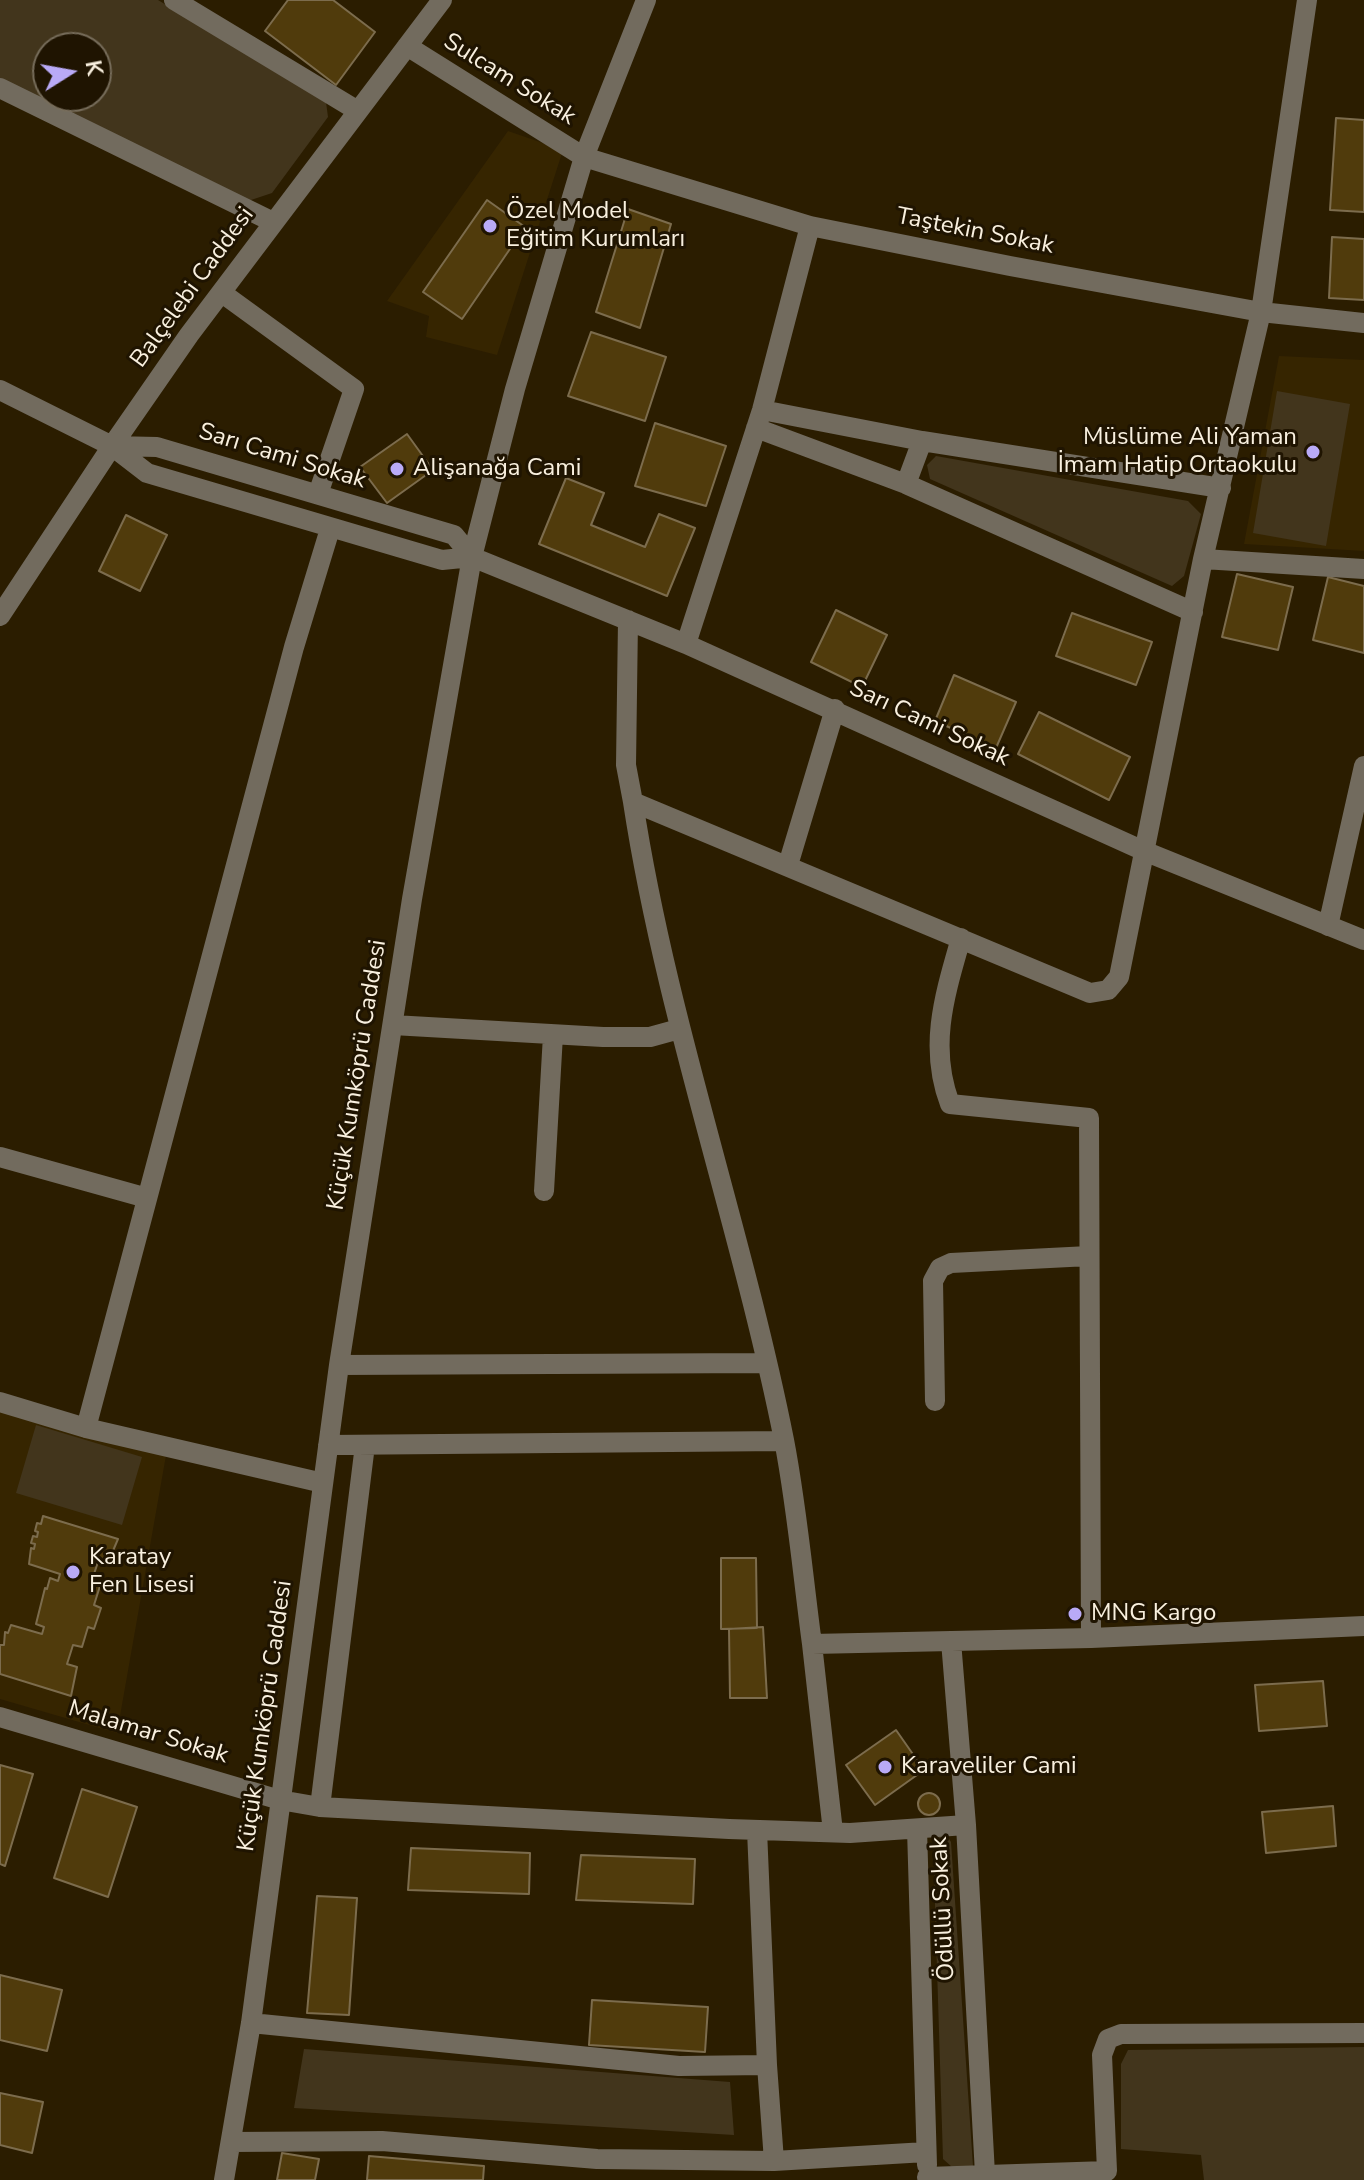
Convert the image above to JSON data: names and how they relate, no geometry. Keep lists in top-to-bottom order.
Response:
{
  "streets": {
    "street": [
      "Sulcam Sokak",
      "Taştekin Sokak",
      "Balçelebi Caddesi",
      "Sarı Cami Sokak",
      "Küçük Kumköprü Caddesi",
      "Malamar Sokak",
      "Ödüllü Sokak"
    ]
  },
  "crossings": [
    ["Sulcam Sokak", "Taştekin Sokak"],
    ["Sulcam Sokak", "Balçelebi Caddesi"],
    ["Sulcam Sokak", "Küçük Kumköprü Caddesi"],
    ["Taştekin Sokak", "Küçük Kumköprü Caddesi"],
    ["Balçelebi Caddesi", "Sarı Cami Sokak"],
    ["Sarı Cami Sokak", "Küçük Kumköprü Caddesi"],
    ["Küçük Kumköprü Caddesi", "Malamar Sokak"],
    ["Malamar Sokak", "Ödüllü Sokak"]
  ],
  "places": [
    "Özel Model Eğitim Kurumları",
    "Müslüme Ali Yaman İmam Hatip Ortaokulu",
    "Alişanağa Cami",
    "Karatay Fen Lisesi",
    "MNG Kargo",
    "Karaveliler Cami"
  ],
  "north": "right"
}
